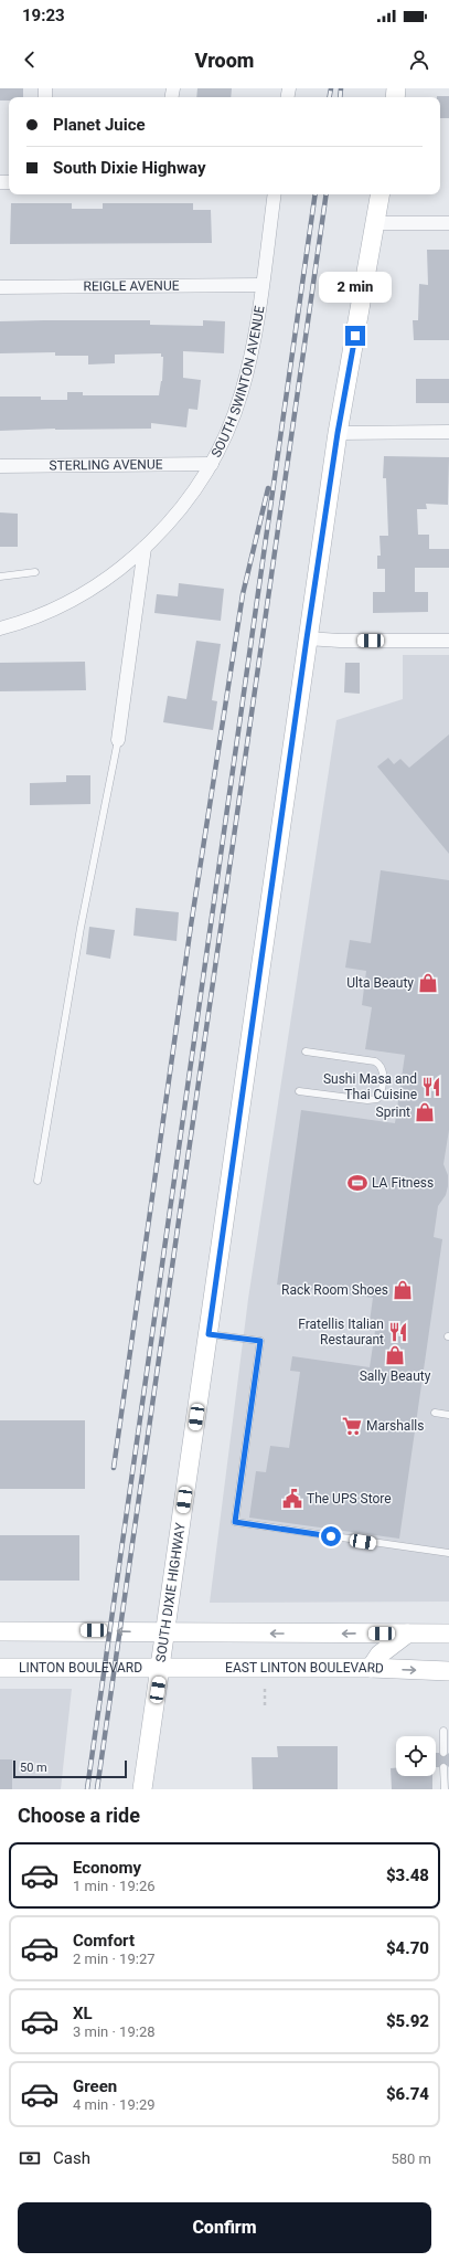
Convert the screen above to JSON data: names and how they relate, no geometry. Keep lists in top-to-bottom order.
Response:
{
  "streets": {
    "street": [
      "REIGLE AVENUE",
      "SOUTH SWINTON AVENUE",
      "STERLING AVENUE",
      "SOUTH DIXIE HIGHWAY",
      "LINTON BOULEVARD",
      "EAST LINTON BOULEVARD"
    ]
  },
  "crossings": [
    ["REIGLE AVENUE", "SOUTH SWINTON AVENUE"],
    ["SOUTH SWINTON AVENUE", "STERLING AVENUE"],
    ["SOUTH DIXIE HIGHWAY", "LINTON BOULEVARD"],
    ["SOUTH DIXIE HIGHWAY", "EAST LINTON BOULEVARD"],
    ["LINTON BOULEVARD", "EAST LINTON BOULEVARD"]
  ],
  "places": {
    "shop": [
      "Ulta Beauty",
      "Sprint",
      "Rack Room Shoes",
      "Sally Beauty"
    ],
    "restaurant": ["Sushi Masa and Thai Cuisine", "Fratellis Italian Restaurant"],
    "sports": ["LA Fitness"],
    "supermarket": ["Marshalls"],
    "public building": ["The UPS Store"]
  },
  "scale_bar": "50 m",
  "page": {
    "status": "19:23",
    "header": "Vroom",
    "banner": ["Planet Juice", "South Dixie Highway"],
    "bubble": "2 min",
    "scale": "50 m",
    "heading": "Choose a ride",
    "list": [
      {
        "name": "Economy",
        "note": "1 min · 19:26",
        "value": "$3.48"
      },
      {
        "name": "Comfort",
        "note": "2 min · 19:27",
        "value": "$4.70"
      },
      {
        "name": "XL",
        "note": "3 min · 19:28",
        "value": "$5.92"
      },
      {
        "name": "Green",
        "note": "4 min · 19:29",
        "value": "$6.74"
      }
    ],
    "pay": ["Cash", "580 m"],
    "buttons": "Confirm"
  }
}
